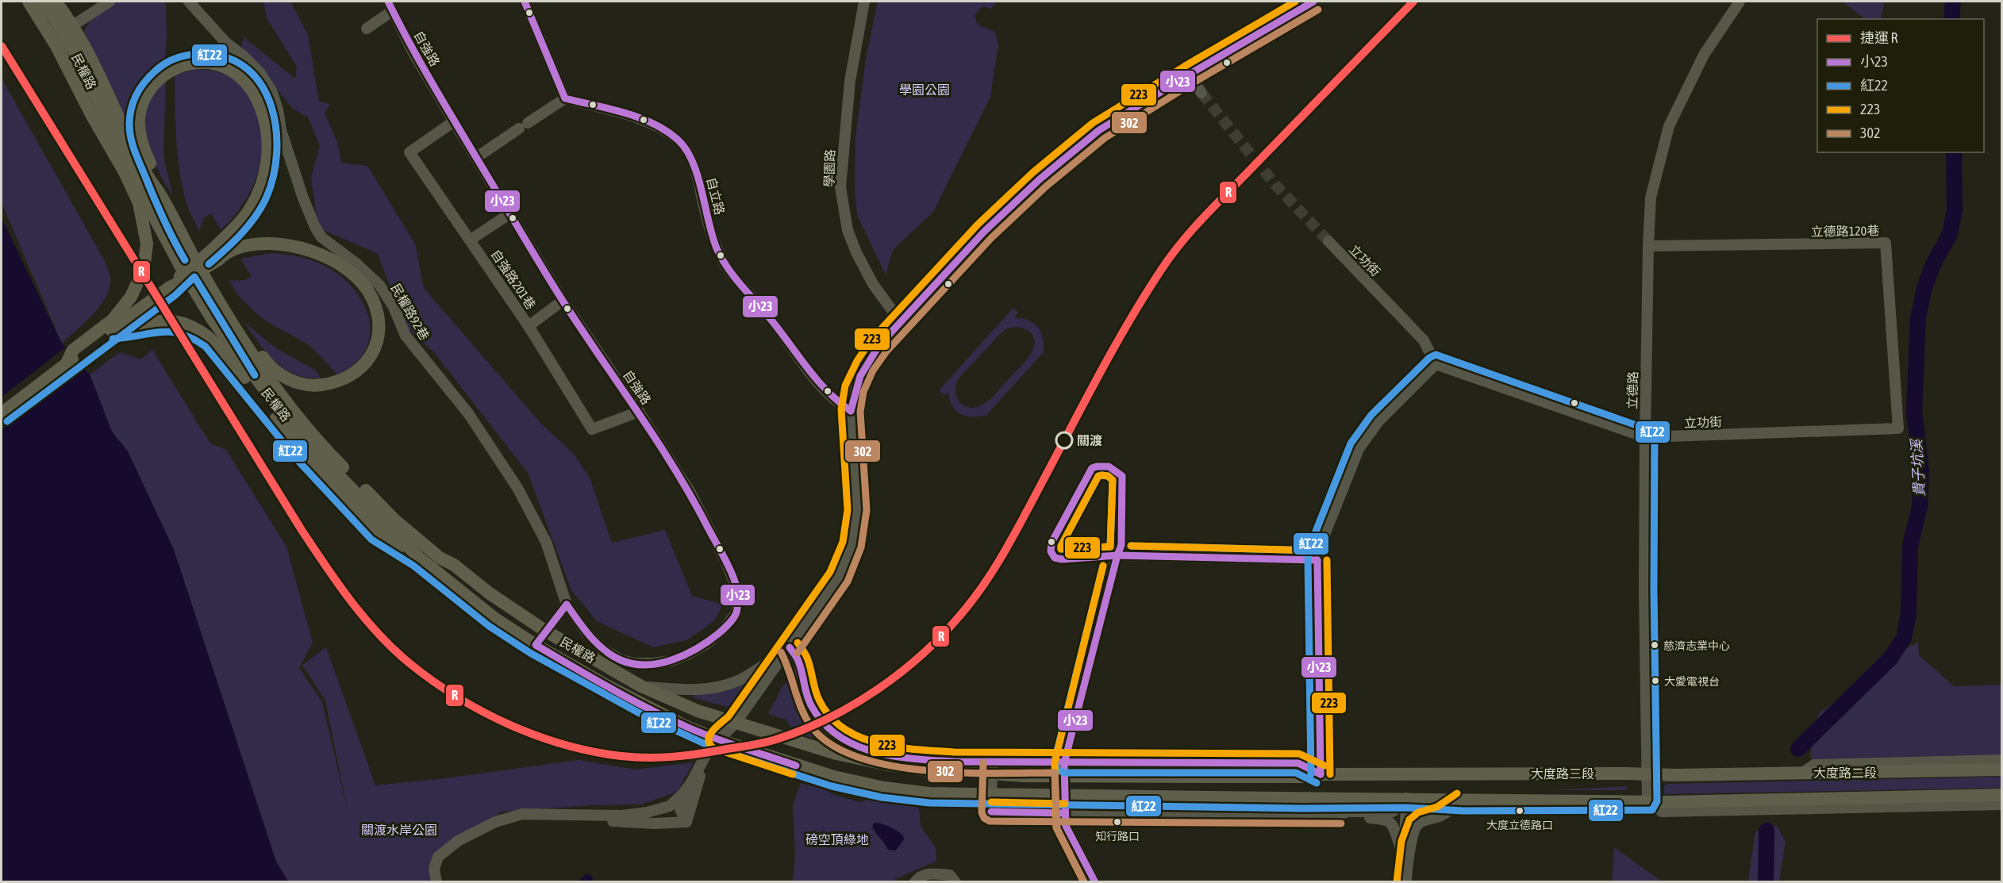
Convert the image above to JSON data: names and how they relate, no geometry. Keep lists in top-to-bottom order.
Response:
{
  "streets": {
    "main road": ["民權路", "大度路二段", "大度路三段"],
    "street": [
      "自強路",
      "學園路",
      "自立路",
      "立德路120巷",
      "立功街",
      "自強路201巷",
      "民權路92巷",
      "立德路"
    ]
  },
  "crossings": [
    ["自強路", "自強路201巷"],
    ["自強路", "民權路92巷"],
    ["民權路", "大度路三段"],
    ["立德路120巷", "立功街"],
    ["立德路120巷", "立德路"],
    ["立功街", "立德路"],
    ["立德路", "大度路二段"],
    ["立德路", "大度路三段"],
    ["大度路二段", "大度路三段"]
  ],
  "water": ["貴子坑溪"],
  "parks": ["學園公園", "關渡水岸公園", "磅空頂綠地"],
  "places": [
    "關渡",
    "慈濟志業中心",
    "大愛電視台",
    "大度立德路口",
    "知行路口"
  ],
  "lines": [
    "metro line R",
    "transit line 小23",
    "transit line 223",
    "transit line 302",
    "transit line 紅22"
  ],
  "legend": [
    "捷運 R",
    "小23",
    "紅22",
    "223",
    "302"
  ]
}
